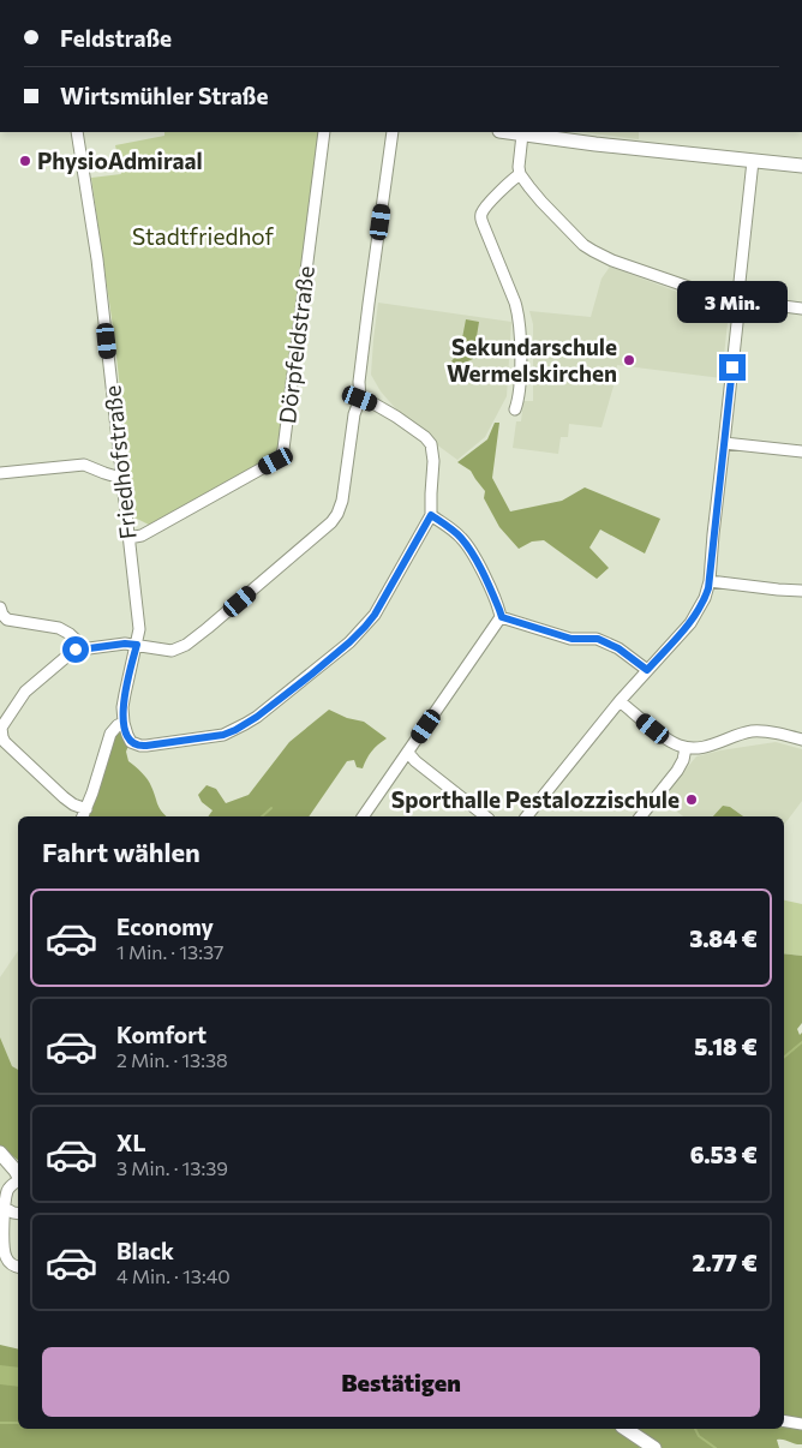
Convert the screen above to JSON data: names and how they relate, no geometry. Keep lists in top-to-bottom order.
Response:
{
  "streets": {
    "street": ["Dörpfeldstraße", "Friedhofstraße"]
  },
  "crossings": [
    ["Dörpfeldstraße", "Friedhofstraße"]
  ],
  "parks": ["Stadtfriedhof"],
  "places": ["PhysioAdmiraal", "Sekundarschule Wermelskirchen", "Sporthalle Pestalozzischule"],
  "page": {
    "banner": ["Feldstraße", "Wirtsmühler Straße"],
    "bubble": "3 Min.",
    "heading": "Fahrt wählen",
    "list": [
      {
        "name": "Economy",
        "note": "1 Min. · 13:37",
        "value": "3.84 €"
      },
      {
        "name": "Komfort",
        "note": "2 Min. · 13:38",
        "value": "5.18 €"
      },
      {
        "name": "XL",
        "note": "3 Min. · 13:39",
        "value": "6.53 €"
      },
      {
        "name": "Black",
        "note": "4 Min. · 13:40",
        "value": "2.77 €"
      }
    ],
    "buttons": "Bestätigen"
  }
}
